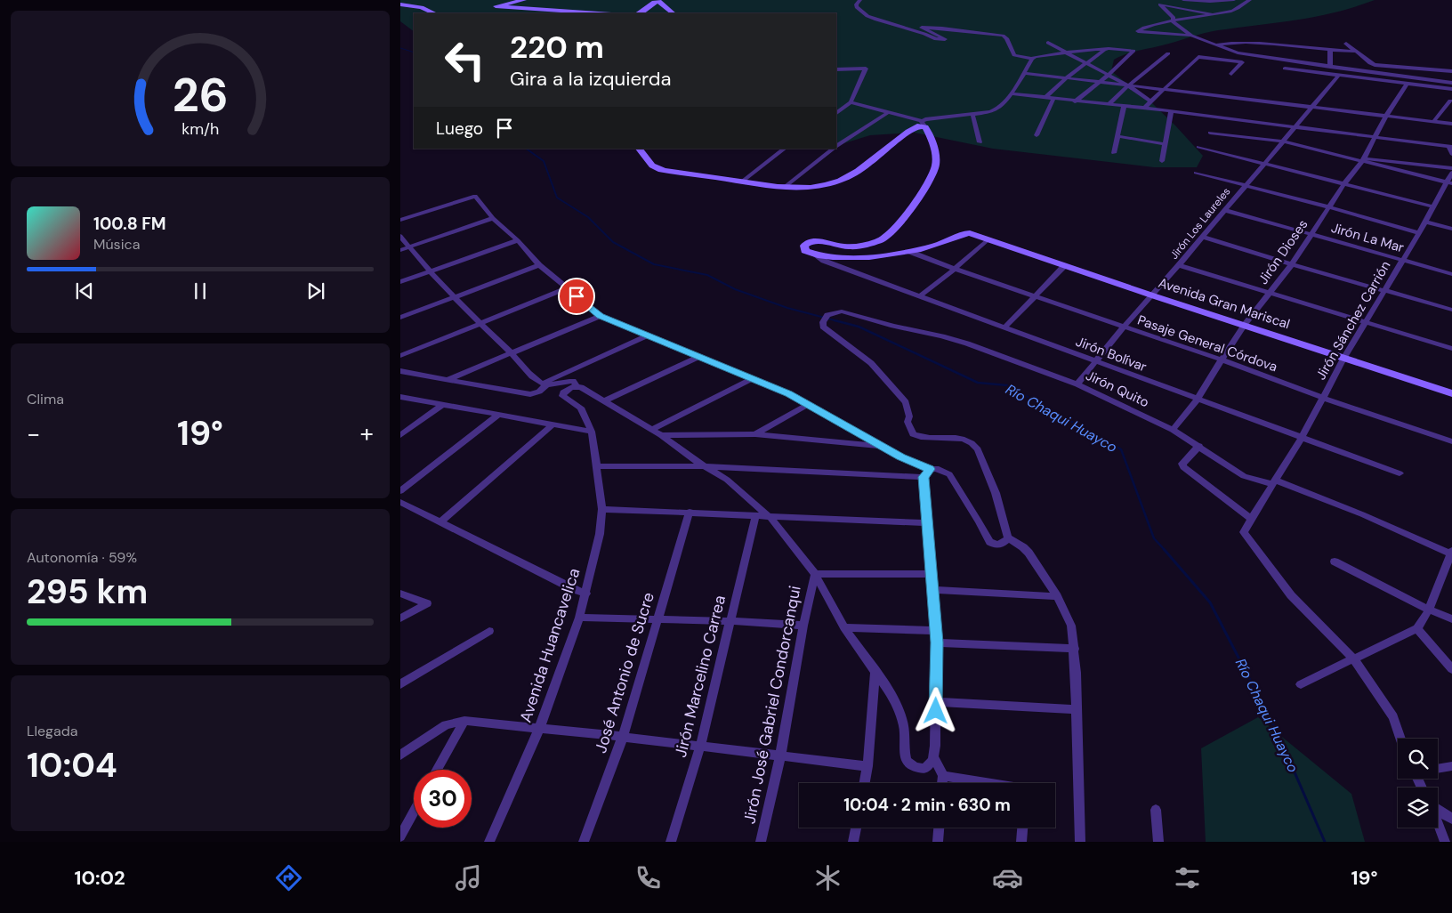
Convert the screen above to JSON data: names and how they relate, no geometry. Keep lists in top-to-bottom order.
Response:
{
  "streets": {
    "street": [
      "Jirón Los Laureles",
      "Jirón La Mar",
      "Jirón Dioses",
      "Avenida Gran Mariscal",
      "Jirón Sánchez Carrión",
      "Pasaje General Córdova",
      "Jirón Bolívar",
      "Jirón Quito",
      "Avenida Huancavelica",
      "José Antonio de Sucre",
      "Jirón Marcelino Carrea",
      "Jirón José Gabriel Condorcanqui"
    ]
  },
  "crossings": [
    ["Jirón Los Laureles", "Jirón La Mar"],
    ["Jirón Los Laureles", "Avenida Gran Mariscal"],
    ["Jirón Los Laureles", "Pasaje General Córdova"],
    ["Jirón Los Laureles", "Jirón Bolívar"],
    ["Jirón Los Laureles", "Jirón Quito"],
    ["Jirón La Mar", "Jirón Dioses"],
    ["Jirón La Mar", "Jirón Sánchez Carrión"],
    ["Jirón Dioses", "Avenida Gran Mariscal"],
    ["Jirón Dioses", "Pasaje General Córdova"],
    ["Jirón Dioses", "Jirón Bolívar"],
    ["Jirón Dioses", "Jirón Quito"],
    ["Avenida Gran Mariscal", "Jirón Sánchez Carrión"],
    ["Avenida Gran Mariscal", "Pasaje General Córdova"],
    ["Avenida Gran Mariscal", "Jirón Bolívar"],
    ["Jirón Sánchez Carrión", "Pasaje General Córdova"],
    ["Jirón Sánchez Carrión", "Jirón Bolívar"],
    ["Jirón Sánchez Carrión", "Jirón Quito"]
  ],
  "water": ["Río Chaqui Huayco"],
  "page": {
    "turn": ["220 m", "Gira a la izquierda"],
    "then": "Luego",
    "song": ["100.8 FM", "Música"],
    "tile": [
      "Clima",
      ["Autonomía · 59%", "295 km"],
      ["Llegada", "10:04"]
    ],
    "heat": ["−", "19°", "+"],
    "limit": "30",
    "trip": "10:04 · 2 min · 630 m",
    "tabs": ["10:02", "19°"],
    "gauge": ["26", "km/h"]
  }
}
